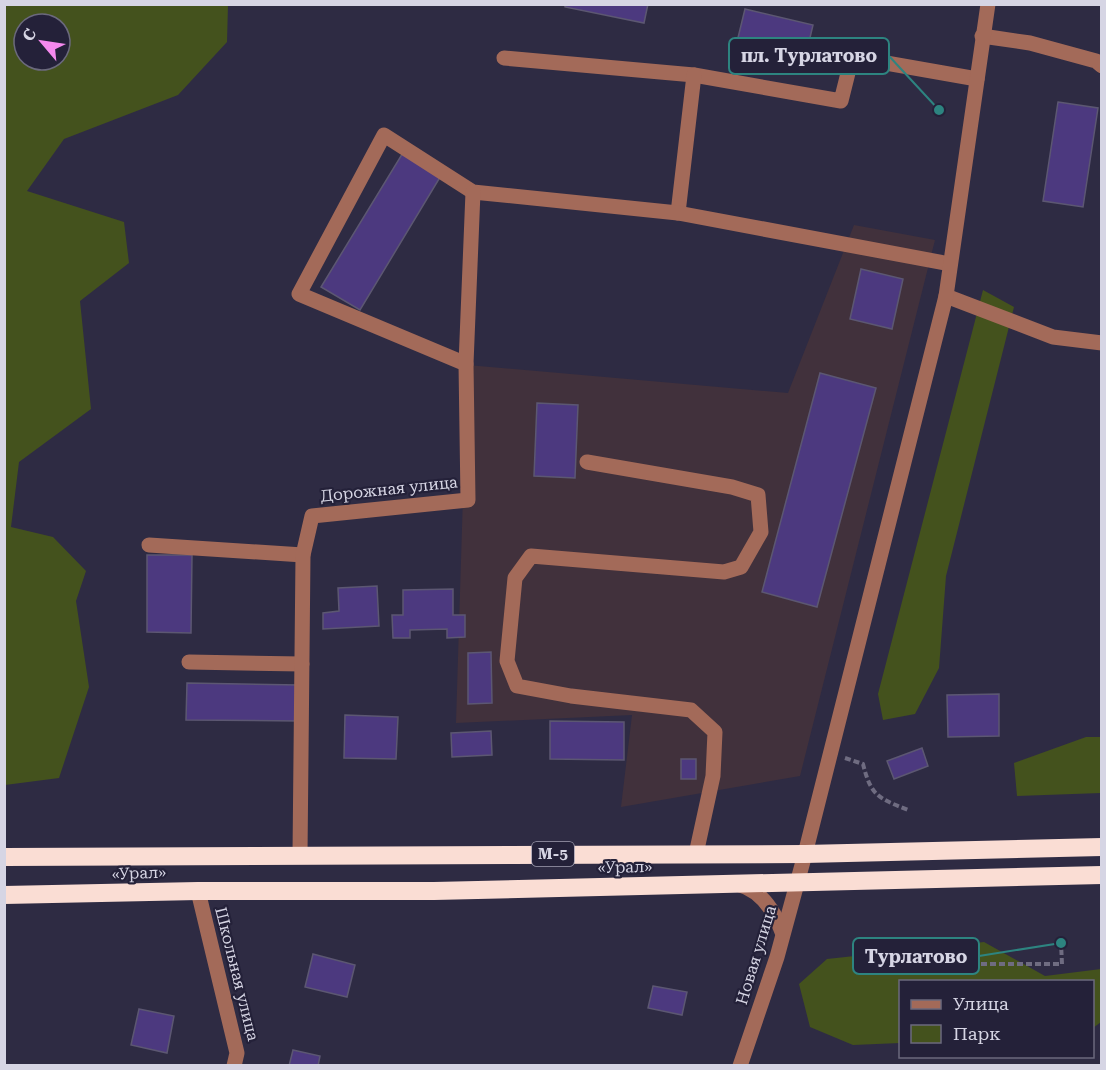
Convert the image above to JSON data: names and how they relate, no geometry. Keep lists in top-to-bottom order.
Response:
{
  "streets": {
    "highway": ["М-5", "«Урал»"],
    "street": ["Дорожная улица", "Новая улица", "Школьная улица"]
  },
  "crossings": [
    ["Дорожная улица", "«Урал»"],
    ["«Урал»", "Новая улица"],
    ["«Урал»", "Школьная улица"]
  ],
  "places": ["пл. Турлатово", "Турлатово"],
  "legend": ["Улица", "Парк"],
  "north": "top left"
}
